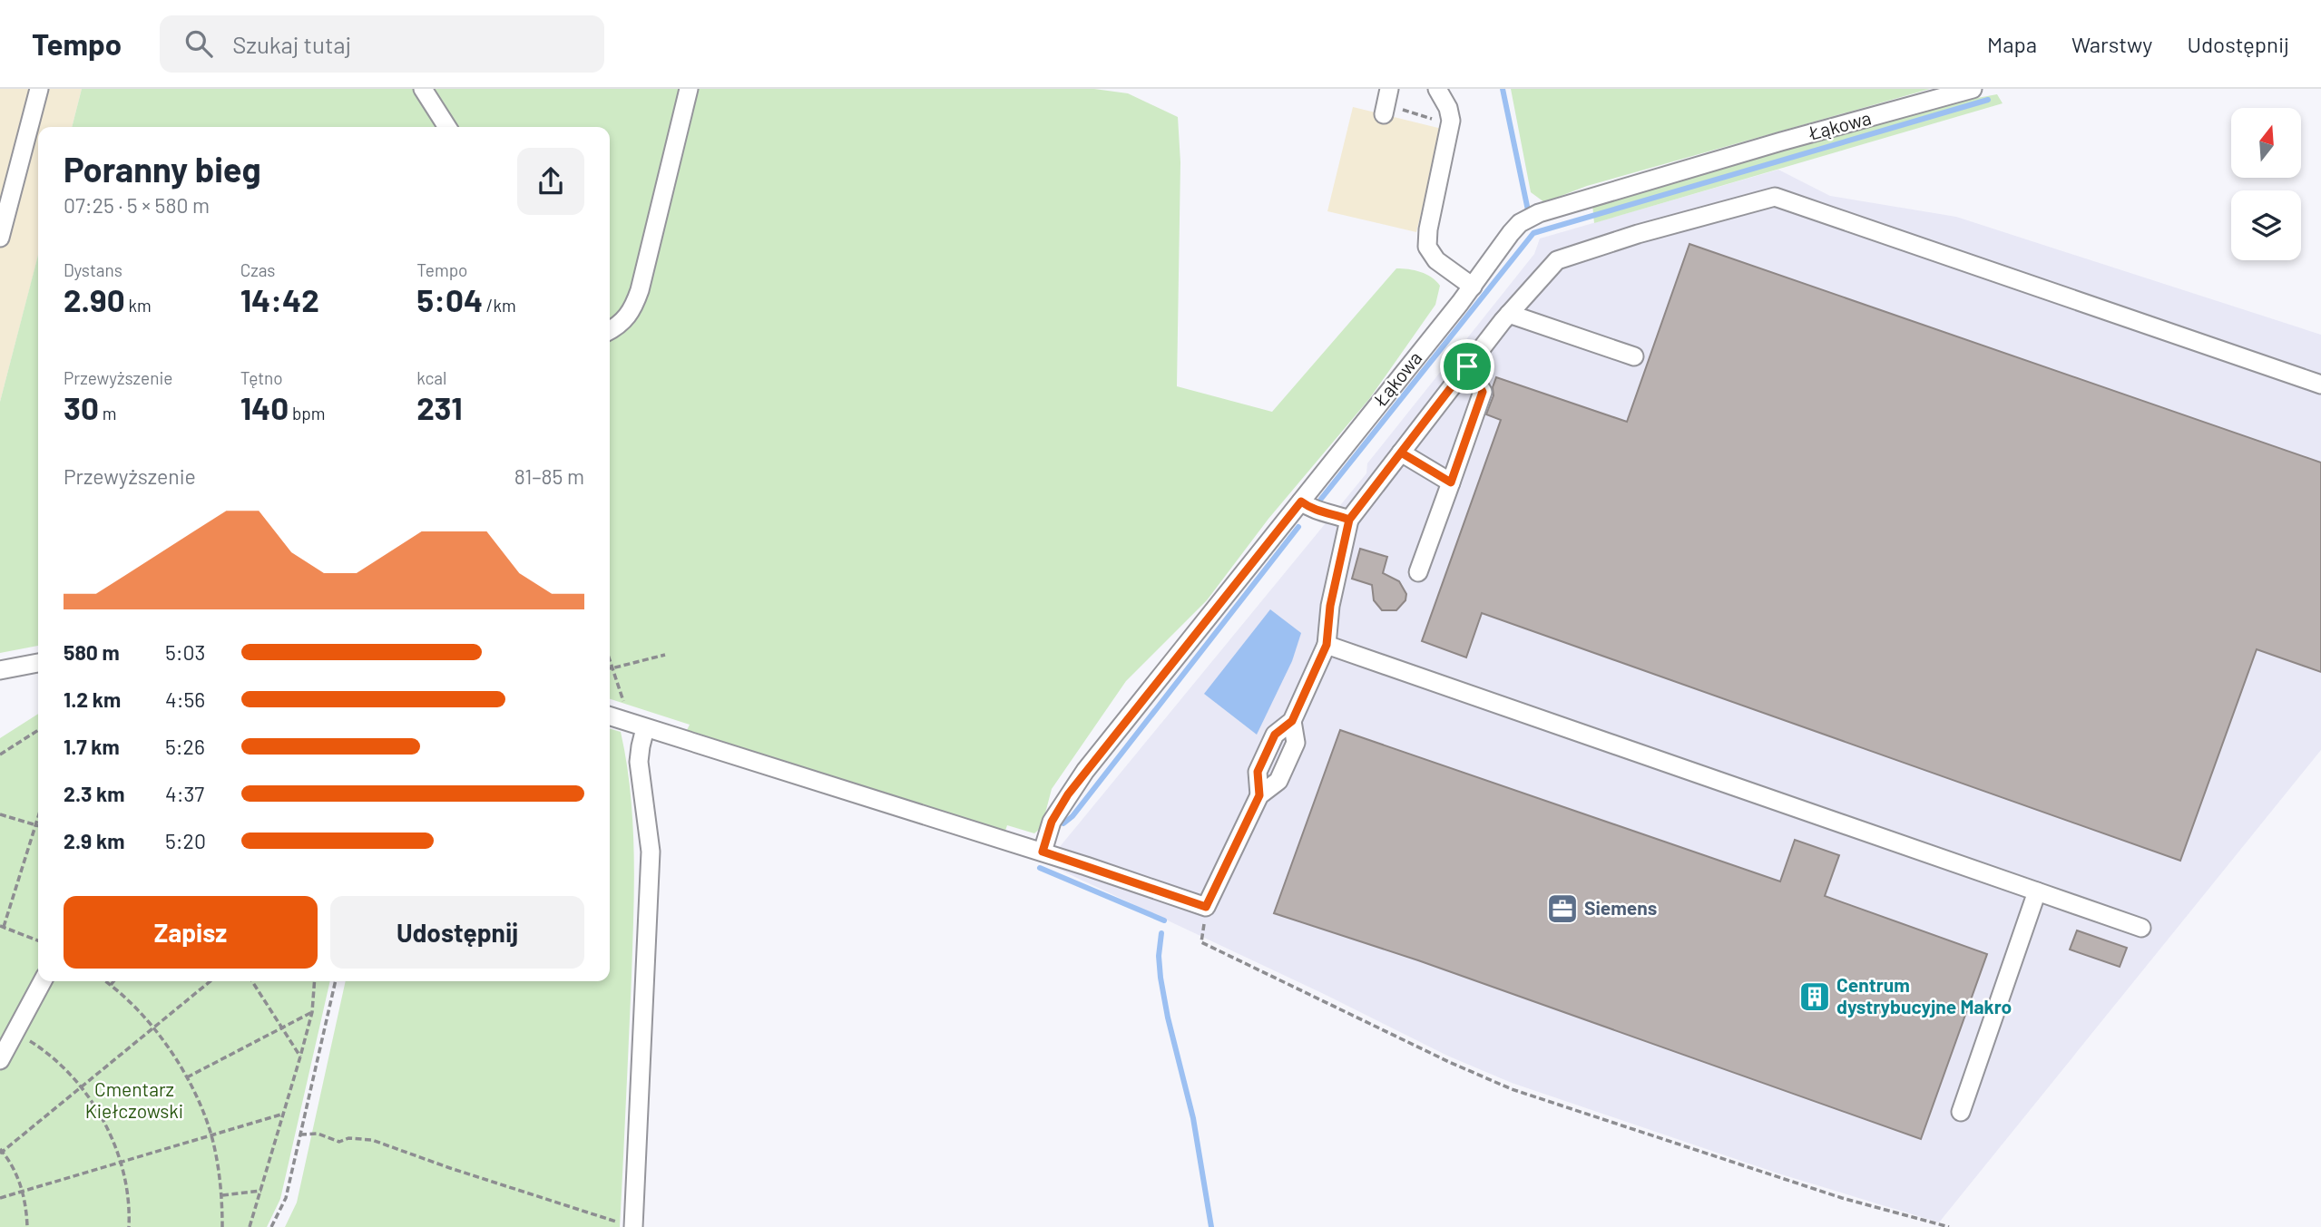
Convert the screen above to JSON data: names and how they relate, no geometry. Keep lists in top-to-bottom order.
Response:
{
  "streets": {
    "street": ["Łąkowa"]
  },
  "parks": ["Cmentarz Kiełczowski"],
  "places": {
    "office": ["Siemens"],
    "building": ["Centrum dystrybucyjne Makro"]
  },
  "north": "top",
  "page": {
    "header": "Tempo",
    "search": "Szukaj tutaj",
    "nav": ["Mapa", "Warstwy", "Udostępnij"],
    "heading": ["Poranny bieg", "07:25 · 5 × 580 m"],
    "stats": [
      ["Dystans", "2.90 km"],
      ["Czas", "14:42"],
      ["Tempo", "5:04 /km"],
      ["Przewyższenie", "30 m"],
      ["Tętno", "140 bpm"],
      ["kcal", "231"]
    ],
    "chart": ["Przewyższenie", "81–85 m"],
    "list": [
      {
        "name": "580 m",
        "note": "5:03"
      },
      {
        "name": "1.2 km",
        "note": "4:56"
      },
      {
        "name": "1.7 km",
        "note": "5:26"
      },
      {
        "name": "2.3 km",
        "note": "4:37"
      },
      {
        "name": "2.9 km",
        "note": "5:20"
      }
    ],
    "buttons": ["Zapisz", "Udostępnij"]
  }
}
